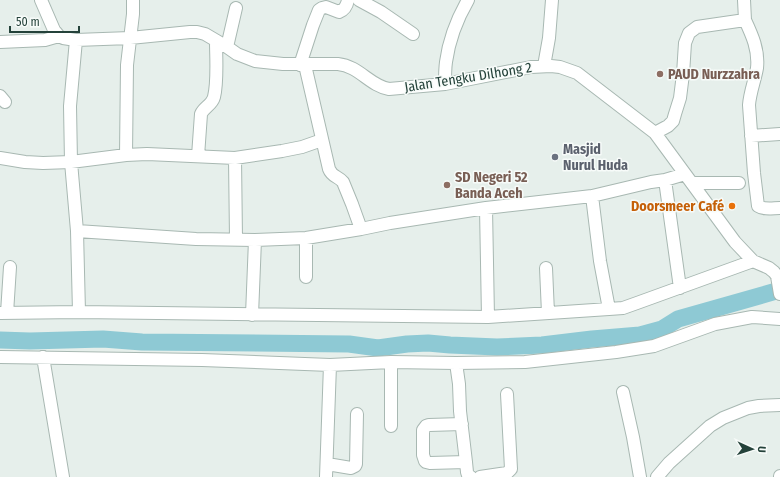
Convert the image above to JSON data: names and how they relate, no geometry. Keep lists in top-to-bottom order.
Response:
{
  "streets": {
    "street": ["Jalan Tengku Dilhong 2"]
  },
  "places": [
    "PAUD Nurzzahra",
    "Masjid Nurul Huda",
    "SD Negeri 52 Banda Aceh",
    "Doorsmeer Café"
  ],
  "scale_bar": "50 m",
  "north": "right"
}
